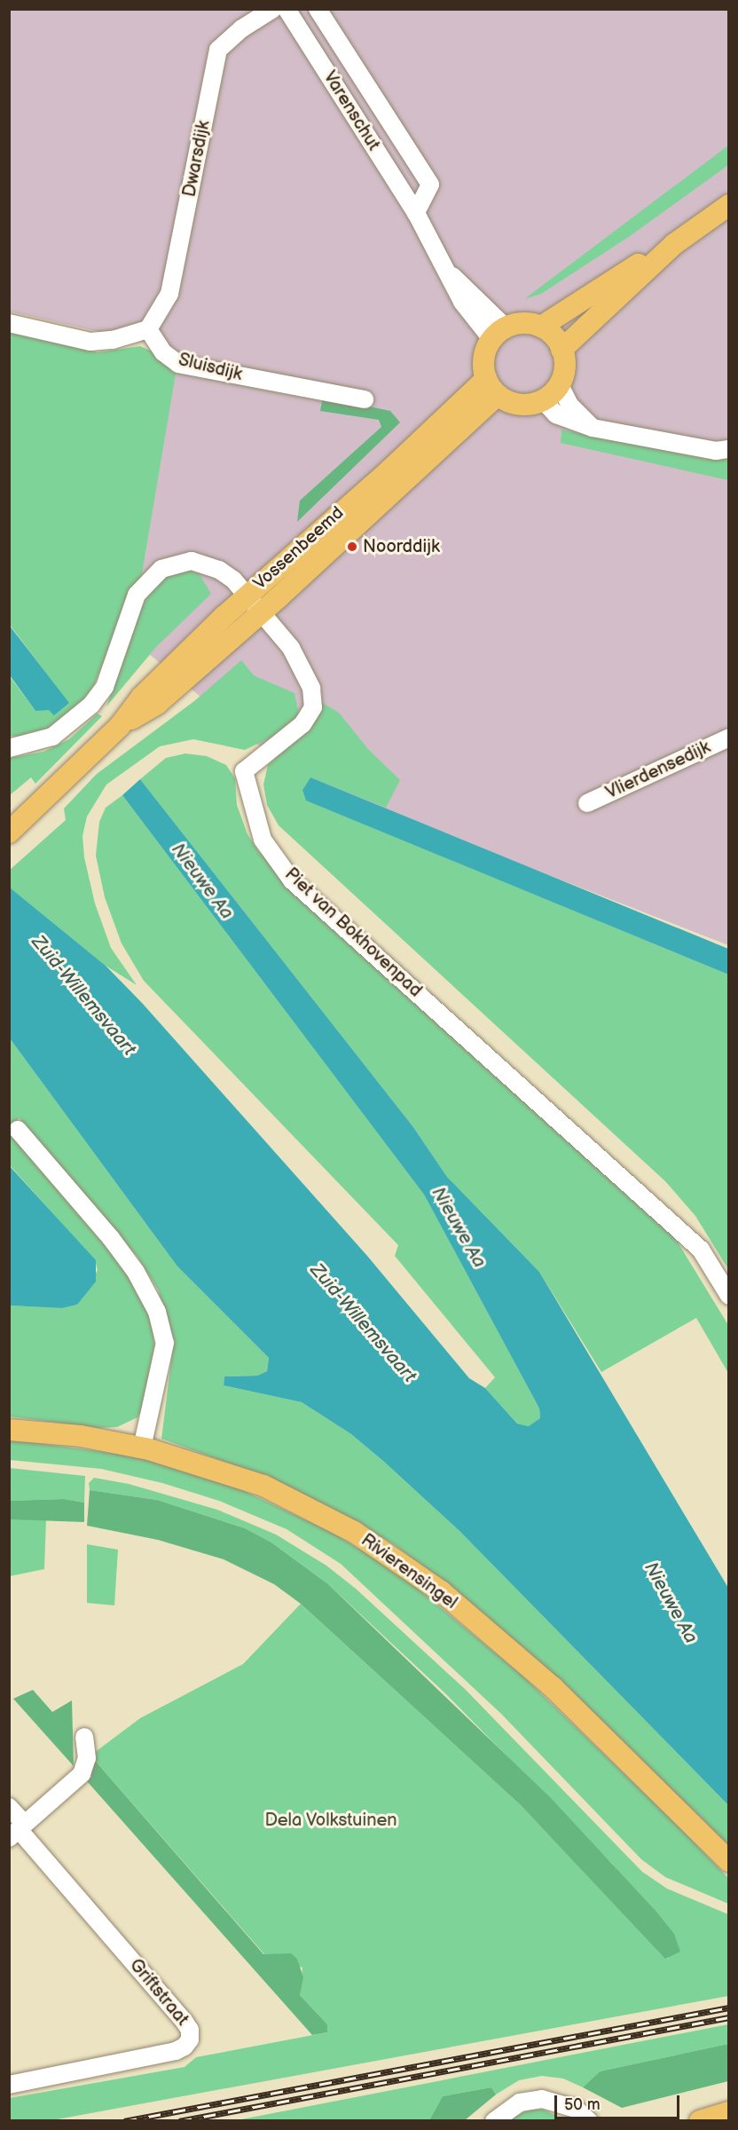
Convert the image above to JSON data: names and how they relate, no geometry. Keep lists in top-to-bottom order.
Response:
{
  "streets": {
    "main road": ["Vossenbeemd", "Rivierensingel"],
    "street": [
      "Varenschut",
      "Dwarsdijk",
      "Sluisdijk",
      "Vlierdensedijk",
      "Piet van Bokhovenpad",
      "Griftstraat"
    ]
  },
  "crossings": [
    ["Varenschut", "Vossenbeemd"],
    ["Dwarsdijk", "Sluisdijk"],
    ["Vossenbeemd", "Piet van Bokhovenpad"]
  ],
  "water": ["Nieuwe Aa", "Zuid-Willemsvaart"],
  "parks": ["Dela Volkstuinen"],
  "places": ["Noorddijk"],
  "scale_bar": "50 m"
}
